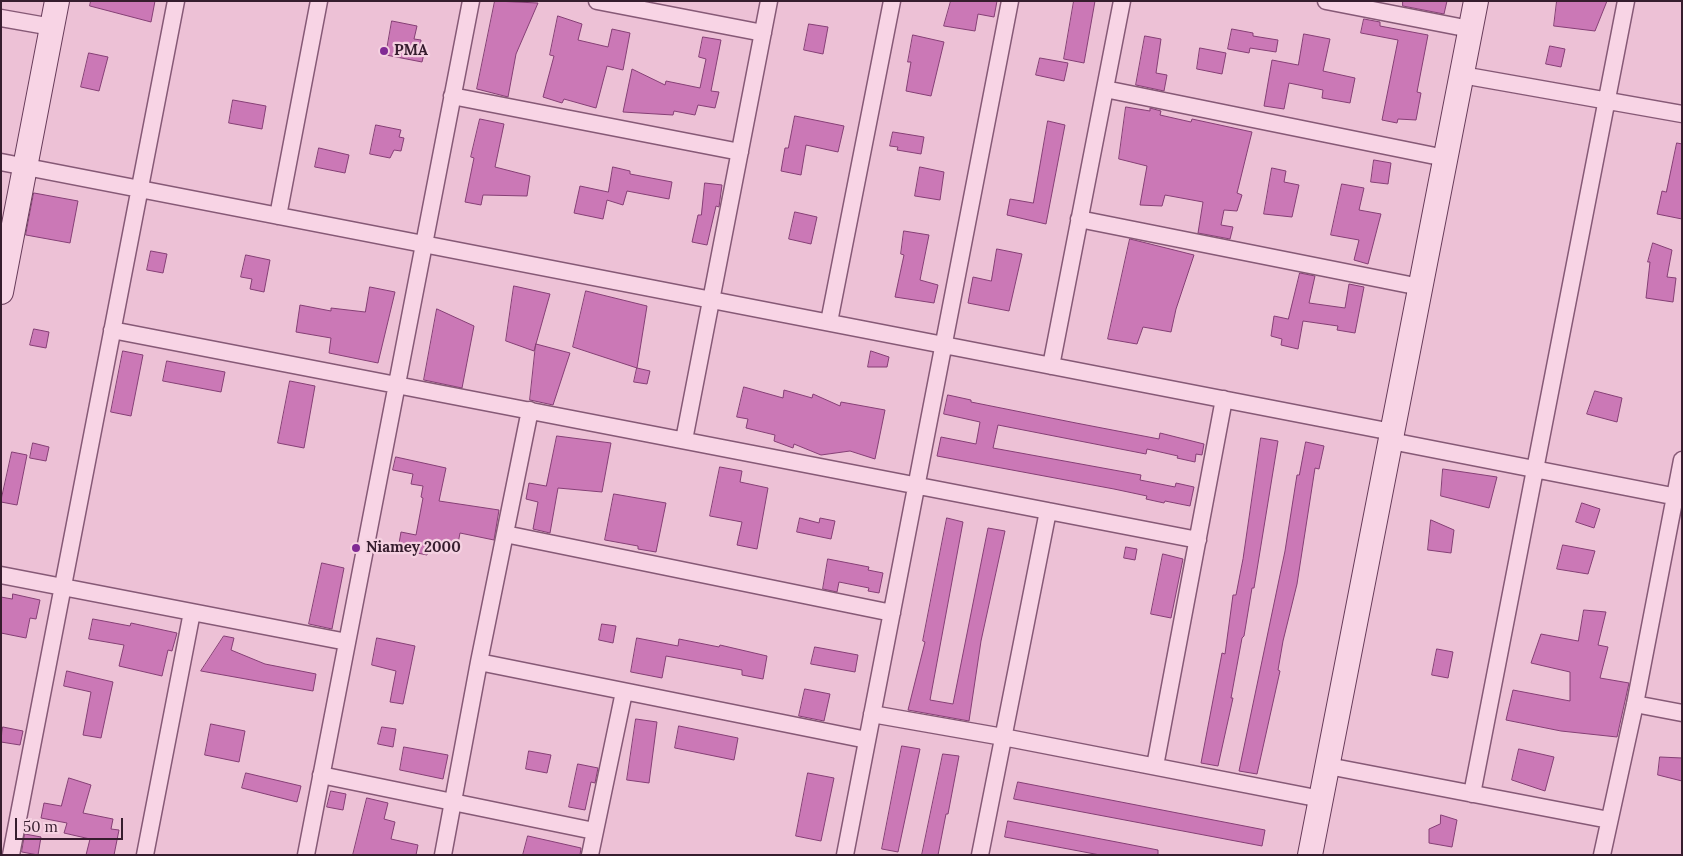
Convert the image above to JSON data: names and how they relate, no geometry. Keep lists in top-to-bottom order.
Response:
{
  "places": ["PMA", "Niamey 2000"],
  "scale_bar": "50 m"
}
